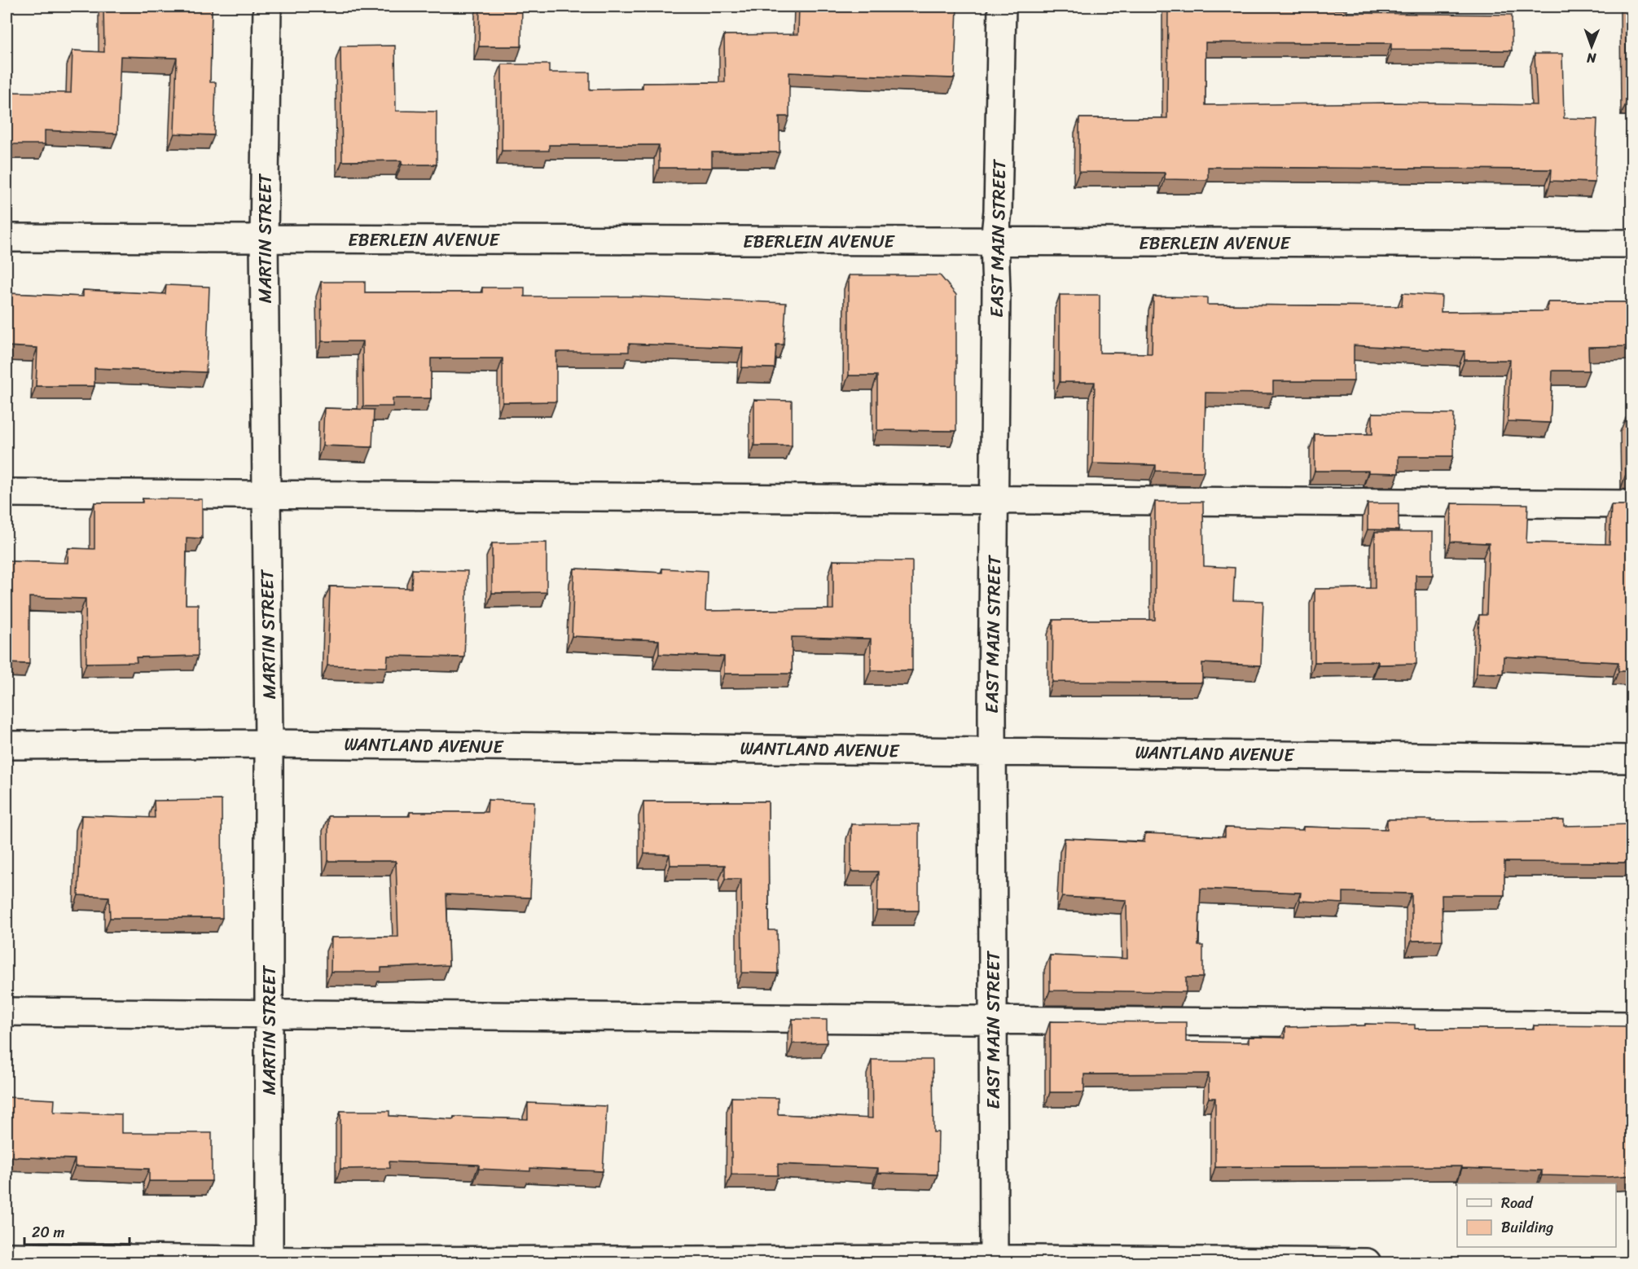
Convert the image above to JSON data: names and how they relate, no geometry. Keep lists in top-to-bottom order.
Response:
{
  "streets": {
    "street": [
      "MARTIN STREET",
      "EAST MAIN STREET",
      "EBERLEIN AVENUE",
      "WANTLAND AVENUE"
    ]
  },
  "crossings": [
    ["MARTIN STREET", "EBERLEIN AVENUE"],
    ["MARTIN STREET", "WANTLAND AVENUE"],
    ["EAST MAIN STREET", "EBERLEIN AVENUE"],
    ["EAST MAIN STREET", "WANTLAND AVENUE"]
  ],
  "legend": ["Road", "Building"],
  "scale_bar": "20 m",
  "north": "bottom"
}
